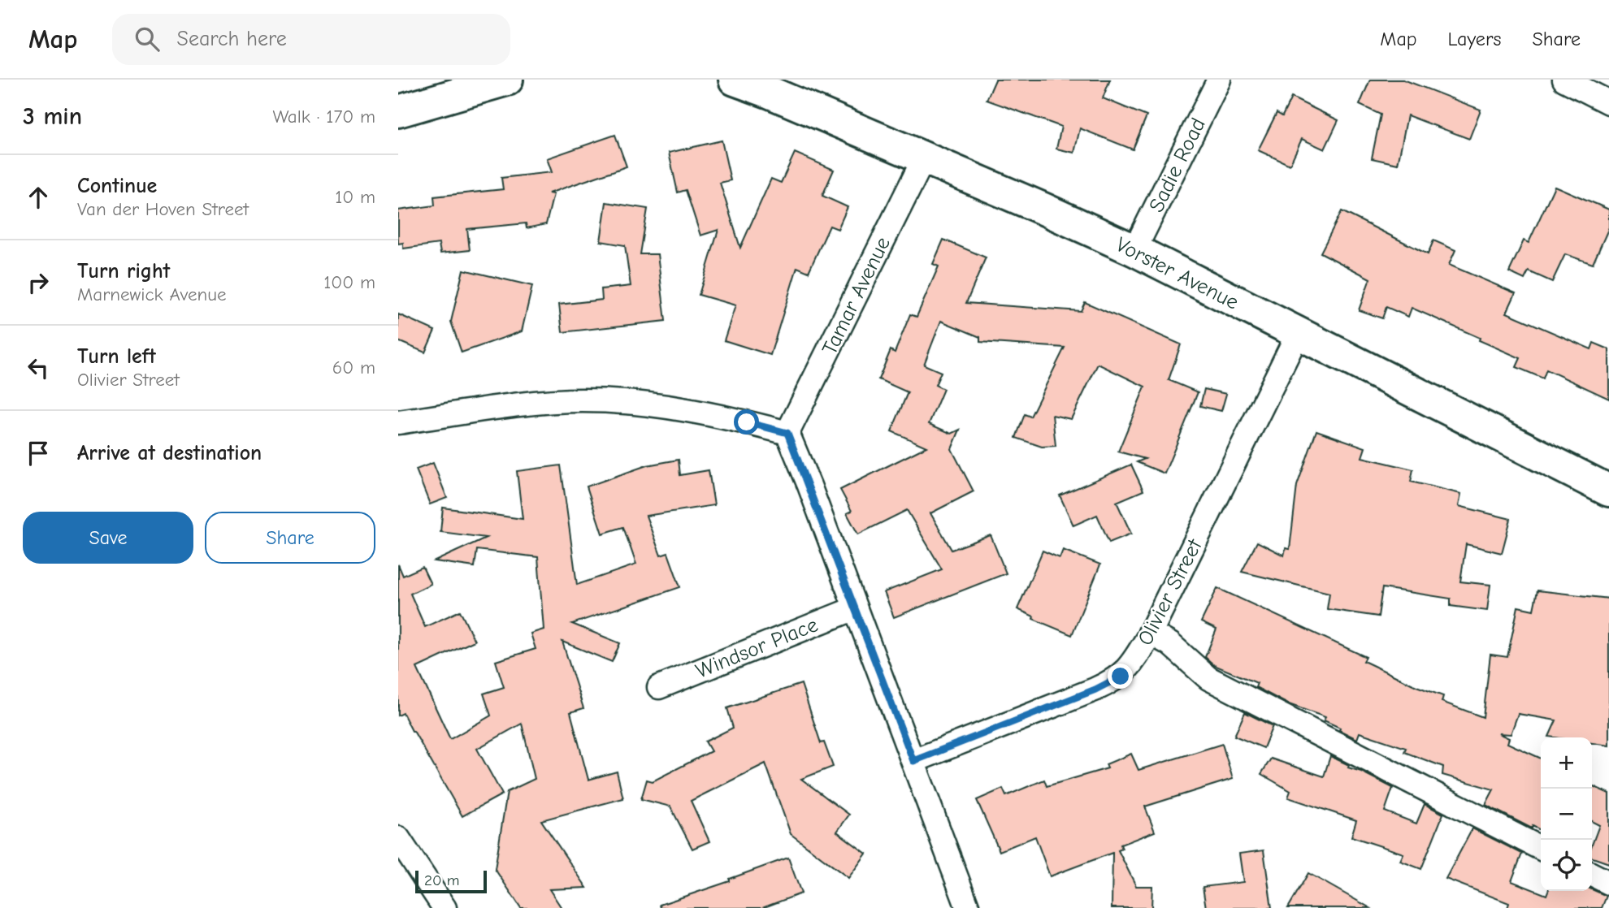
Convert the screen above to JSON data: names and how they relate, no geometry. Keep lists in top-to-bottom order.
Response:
{
  "streets": {
    "main road": ["Vorster Avenue"],
    "street": [
      "Sadie Road",
      "Tamar Avenue",
      "Olivier Street",
      "Windsor Place"
    ]
  },
  "crossings": [
    ["Sadie Road", "Vorster Avenue"],
    ["Vorster Avenue", "Tamar Avenue"],
    ["Vorster Avenue", "Olivier Street"]
  ],
  "scale_bar": "20 m",
  "page": {
    "header": "Map",
    "search": "Search here",
    "nav": ["Map", "Layers", "Share"],
    "heading": ["3 min", "Walk · 170 m"],
    "list": [
      ["Continue", "Van der Hoven Street", "10 m"],
      ["Turn right", "Marnewick Avenue", "100 m"],
      ["Turn left", "Olivier Street", "60 m"],
      "Arrive at destination"
    ],
    "buttons": ["Save", "Share"],
    "map_buttons": ["+", "−"],
    "scale": "20 m"
  }
}
